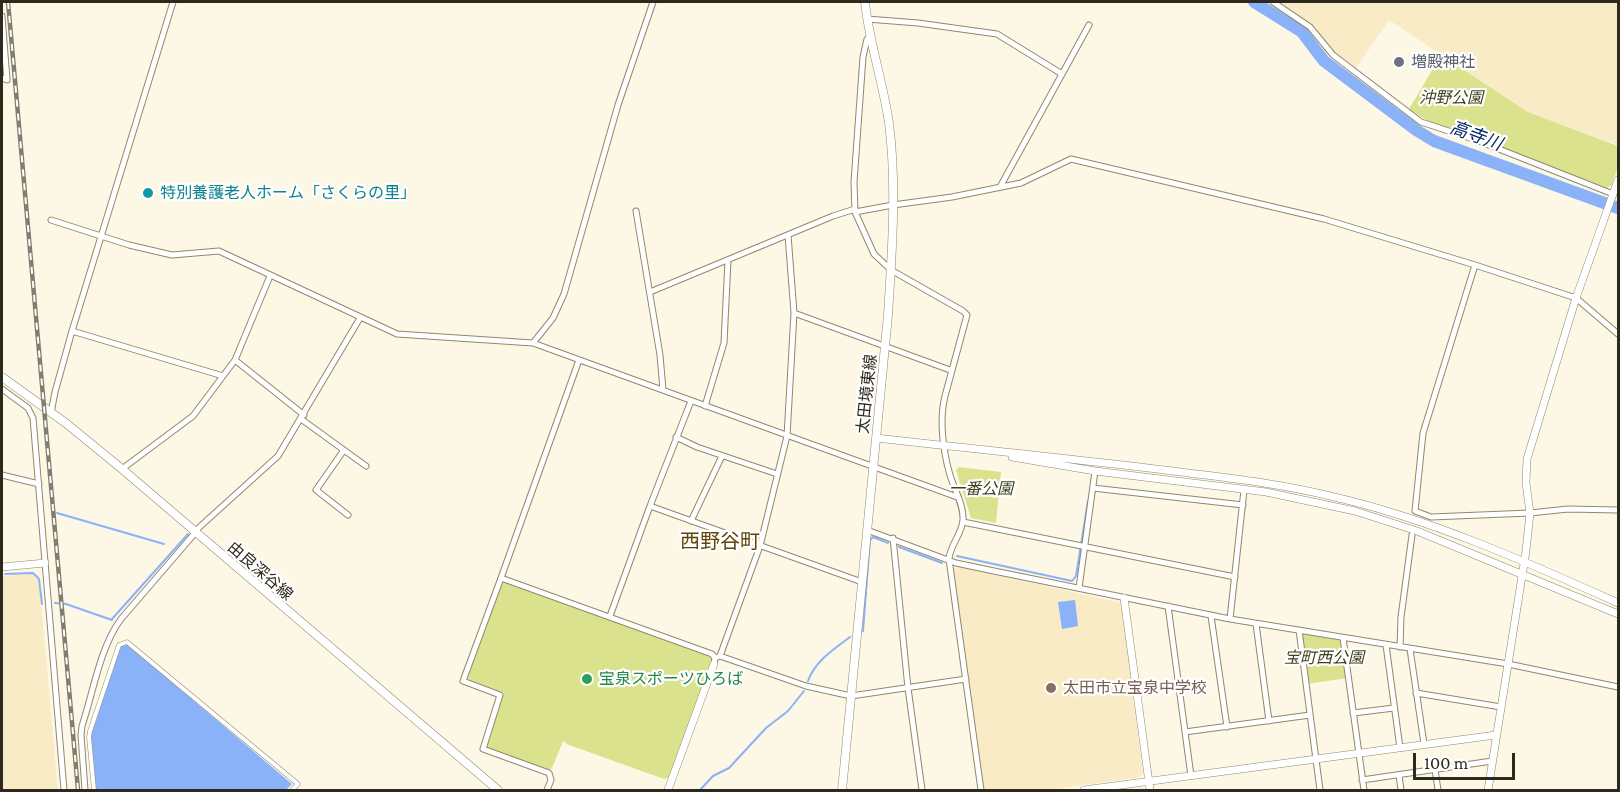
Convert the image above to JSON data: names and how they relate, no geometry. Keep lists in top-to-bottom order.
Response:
{
  "streets": {
    "main road": ["太田境東線", "由良深谷線"]
  },
  "districts": ["西野谷町"],
  "water": ["高寺川"],
  "parks": ["沖野公園", "一番公園", "宝町西公園"],
  "places": [
    "増殿神社",
    "特別養護老人ホーム「さくらの里」",
    "宝泉スポーツひろば",
    "太田市立宝泉中学校"
  ],
  "scale_bar": "100 m"
}
